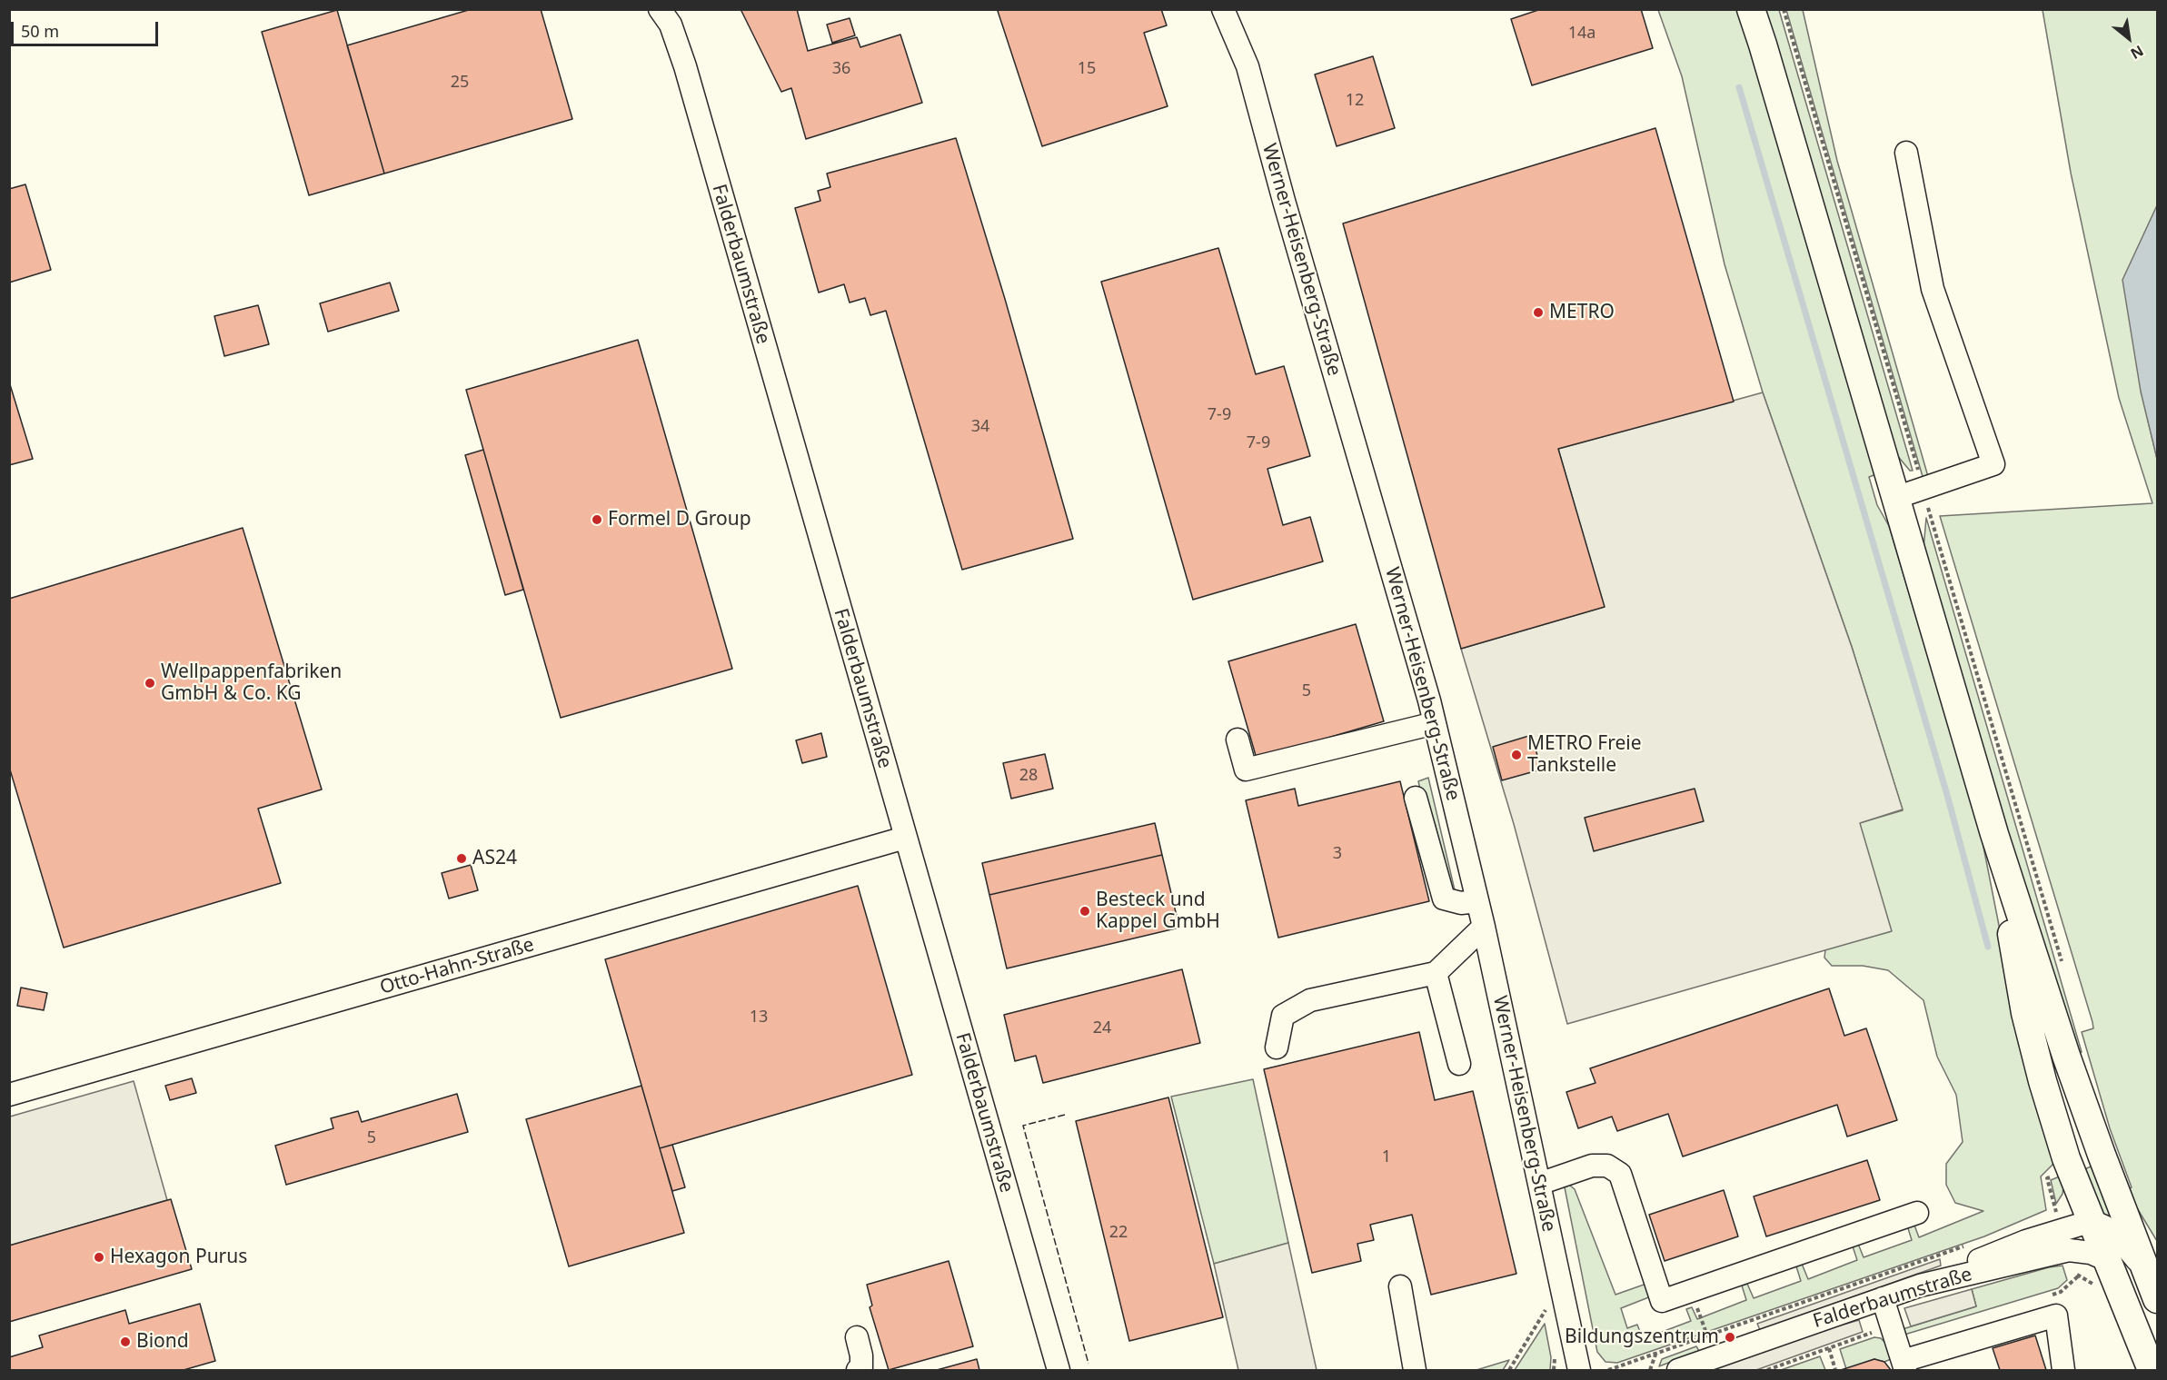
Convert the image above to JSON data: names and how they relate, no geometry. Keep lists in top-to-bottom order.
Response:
{
  "streets": {
    "street": ["Werner-Heisenberg-Straße", "Falderbaumstraße", "Otto-Hahn-Straße"]
  },
  "crossings": [
    ["Falderbaumstraße", "Otto-Hahn-Straße"]
  ],
  "places": [
    "METRO",
    "Formel D Group",
    "Wellpappenfabriken GmbH & Co. KG",
    "METRO Freie Tankstelle",
    "AS24",
    "Besteck und Kappel GmbH",
    "Hexagon Purus",
    "Bildungszentrum",
    "Biond"
  ],
  "house_numbers": [
    "14a",
    "36",
    "15",
    "25",
    "12",
    "7-9",
    "34",
    "7-9",
    "5",
    "28",
    "3",
    "13",
    "24",
    "5",
    "1",
    "22"
  ],
  "scale_bar": "50 m",
  "north": "bottom right"
}
